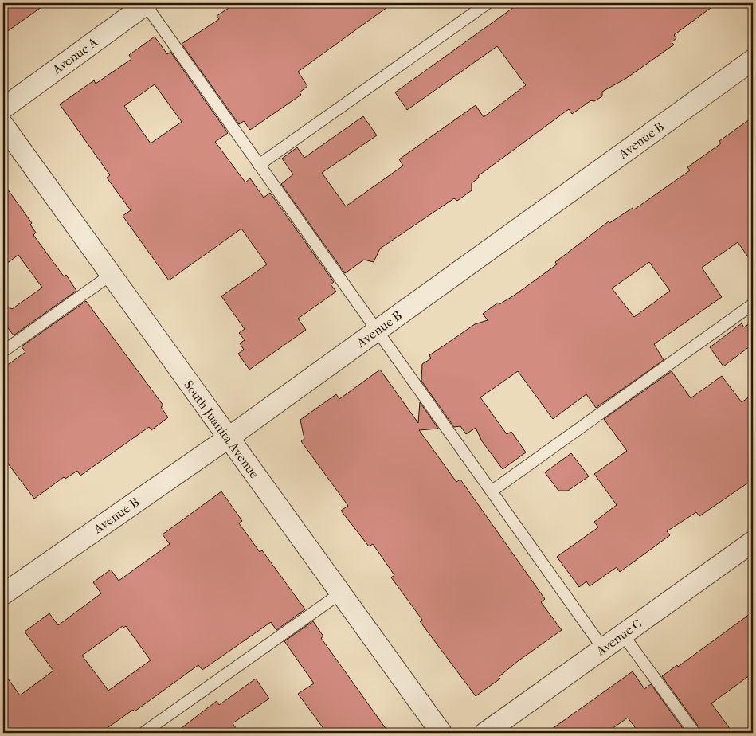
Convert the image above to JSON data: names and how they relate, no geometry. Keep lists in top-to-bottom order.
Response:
{
  "streets": {
    "street": [
      "Avenue A",
      "Avenue B",
      "South Juanita Avenue",
      "Avenue C"
    ]
  },
  "crossings": [
    ["Avenue B", "South Juanita Avenue"]
  ]
}
